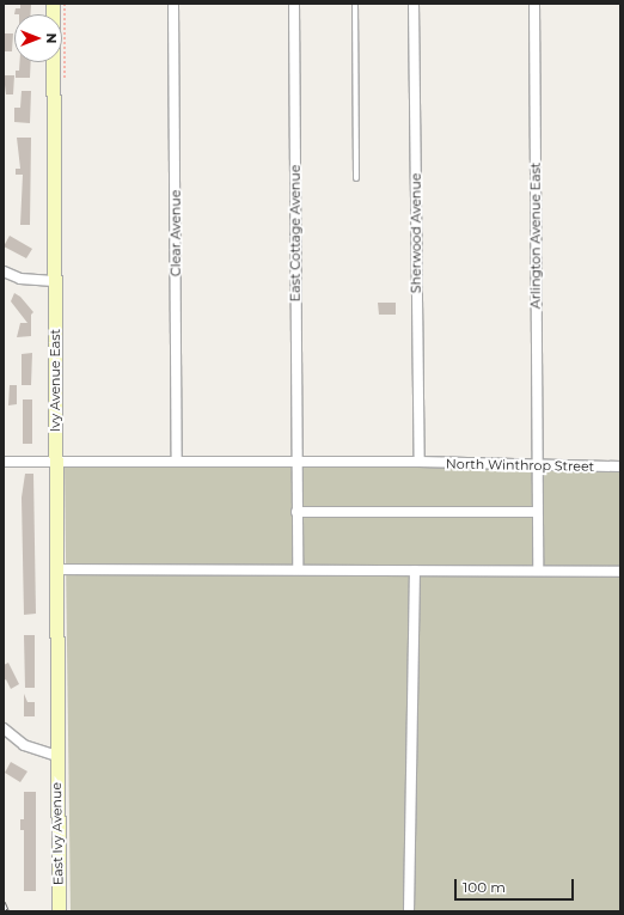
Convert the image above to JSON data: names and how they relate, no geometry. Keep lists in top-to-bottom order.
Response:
{
  "streets": {
    "street": [
      "Clear Avenue",
      "East Cottage Avenue",
      "Sherwood Avenue",
      "Arlington Avenue East",
      "Ivy Avenue East",
      "North Winthrop Street",
      "East Ivy Avenue"
    ]
  },
  "crossings": [
    ["Clear Avenue", "North Winthrop Street"],
    ["East Cottage Avenue", "North Winthrop Street"],
    ["Sherwood Avenue", "North Winthrop Street"],
    ["Arlington Avenue East", "North Winthrop Street"],
    ["Ivy Avenue East", "North Winthrop Street"],
    ["Ivy Avenue East", "East Ivy Avenue"]
  ],
  "scale_bar": "100 m",
  "north": "right"
}
